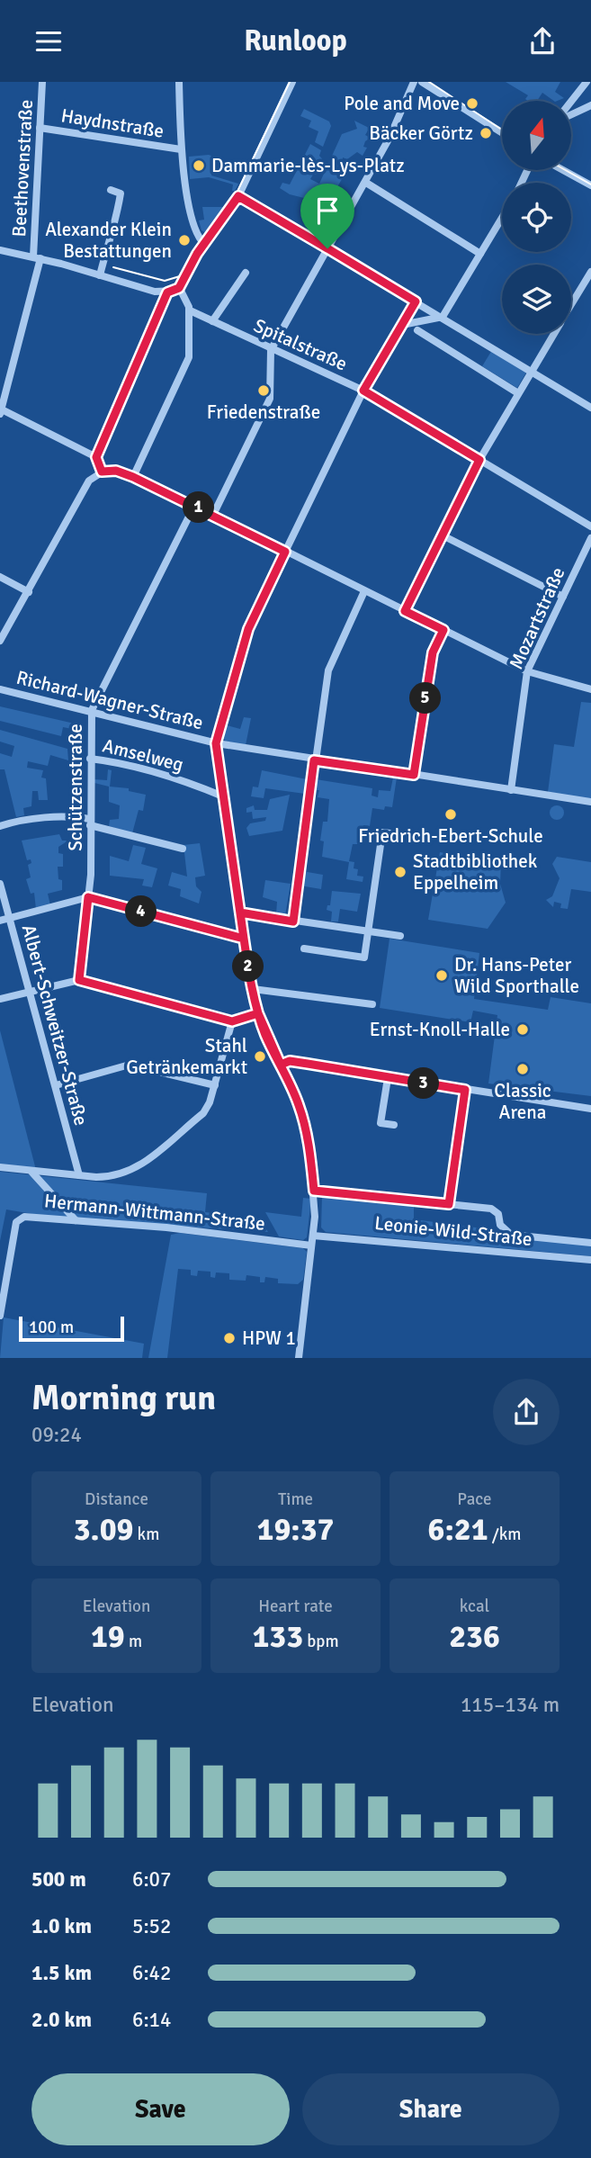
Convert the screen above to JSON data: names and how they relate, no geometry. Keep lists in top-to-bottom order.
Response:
{
  "streets": {
    "street": [
      "Haydnstraße",
      "Beethovenstraße",
      "Spitalstraße",
      "Mozartstraße",
      "Richard-Wagner-Straße",
      "Amselweg",
      "Schützenstraße",
      "Albert-Schweitzer-Straße",
      "Hermann-Wittmann-Straße",
      "Leonie-Wild-Straße"
    ]
  },
  "crossings": [
    ["Haydnstraße", "Beethovenstraße"],
    ["Mozartstraße", "Richard-Wagner-Straße"],
    ["Richard-Wagner-Straße", "Schützenstraße"],
    ["Amselweg", "Schützenstraße"]
  ],
  "places": [
    "Pole and Move",
    "Bäcker Görtz",
    "Dammarie-lès-Lys-Platz",
    "Alexander Klein Bestattungen",
    "Friedenstraße",
    "Friedrich-Ebert-Schule",
    "Stadtbibliothek Eppelheim",
    "Dr. Hans-Peter Wild Sporthalle",
    "Ernst-Knoll-Halle",
    "Stahl Getränkemarkt",
    "Classic Arena",
    "HPW 1"
  ],
  "scale_bar": "100 m",
  "north": "top",
  "page": {
    "header": "Runloop",
    "pins": [
      "1",
      "5",
      "4",
      "2",
      "3"
    ],
    "scale": "100 m",
    "heading": ["Morning run", "09:24"],
    "stats": [
      ["Distance", "3.09 km"],
      ["Time", "19:37"],
      ["Pace", "6:21 /km"],
      ["Elevation", "19 m"],
      ["Heart rate", "133 bpm"],
      ["kcal", "236"]
    ],
    "chart": ["Elevation", "115–134 m"],
    "list": [
      {
        "name": "500 m",
        "note": "6:07"
      },
      {
        "name": "1.0 km",
        "note": "5:52"
      },
      {
        "name": "1.5 km",
        "note": "6:42"
      },
      {
        "name": "2.0 km",
        "note": "6:14"
      }
    ],
    "buttons": ["Save", "Share"]
  }
}
